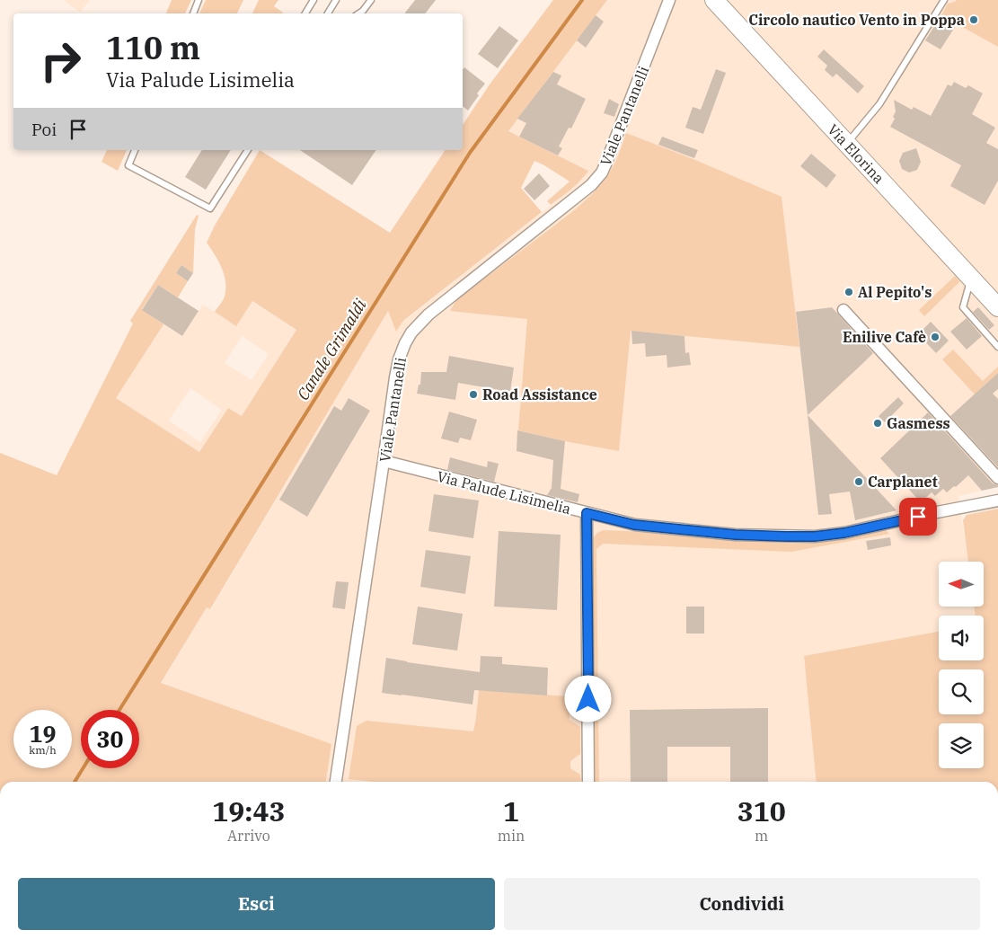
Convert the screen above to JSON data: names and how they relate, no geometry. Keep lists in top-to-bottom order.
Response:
{
  "streets": {
    "main road": ["Via Elorina"],
    "street": ["Viale Pantanelli", "Via Palude Lisimelia"]
  },
  "crossings": [
    ["Viale Pantanelli", "Via Palude Lisimelia"]
  ],
  "water": ["Canale Grimaldi"],
  "places": [
    "Circolo nautico Vento in Poppa",
    "Al Pepito's",
    "Enilive Cafè",
    "Road Assistance",
    "Gasmess",
    "Carplanet"
  ],
  "north": "left",
  "page": {
    "turn": ["110 m", "Via Palude Lisimelia"],
    "then": "Poi",
    "speed": "19 km/h",
    "limit": "30",
    "eta": [
      "19:43",
      "Arrivo",
      "1",
      "min",
      "310",
      "m"
    ],
    "buttons": ["Esci", "Condividi"]
  }
}
